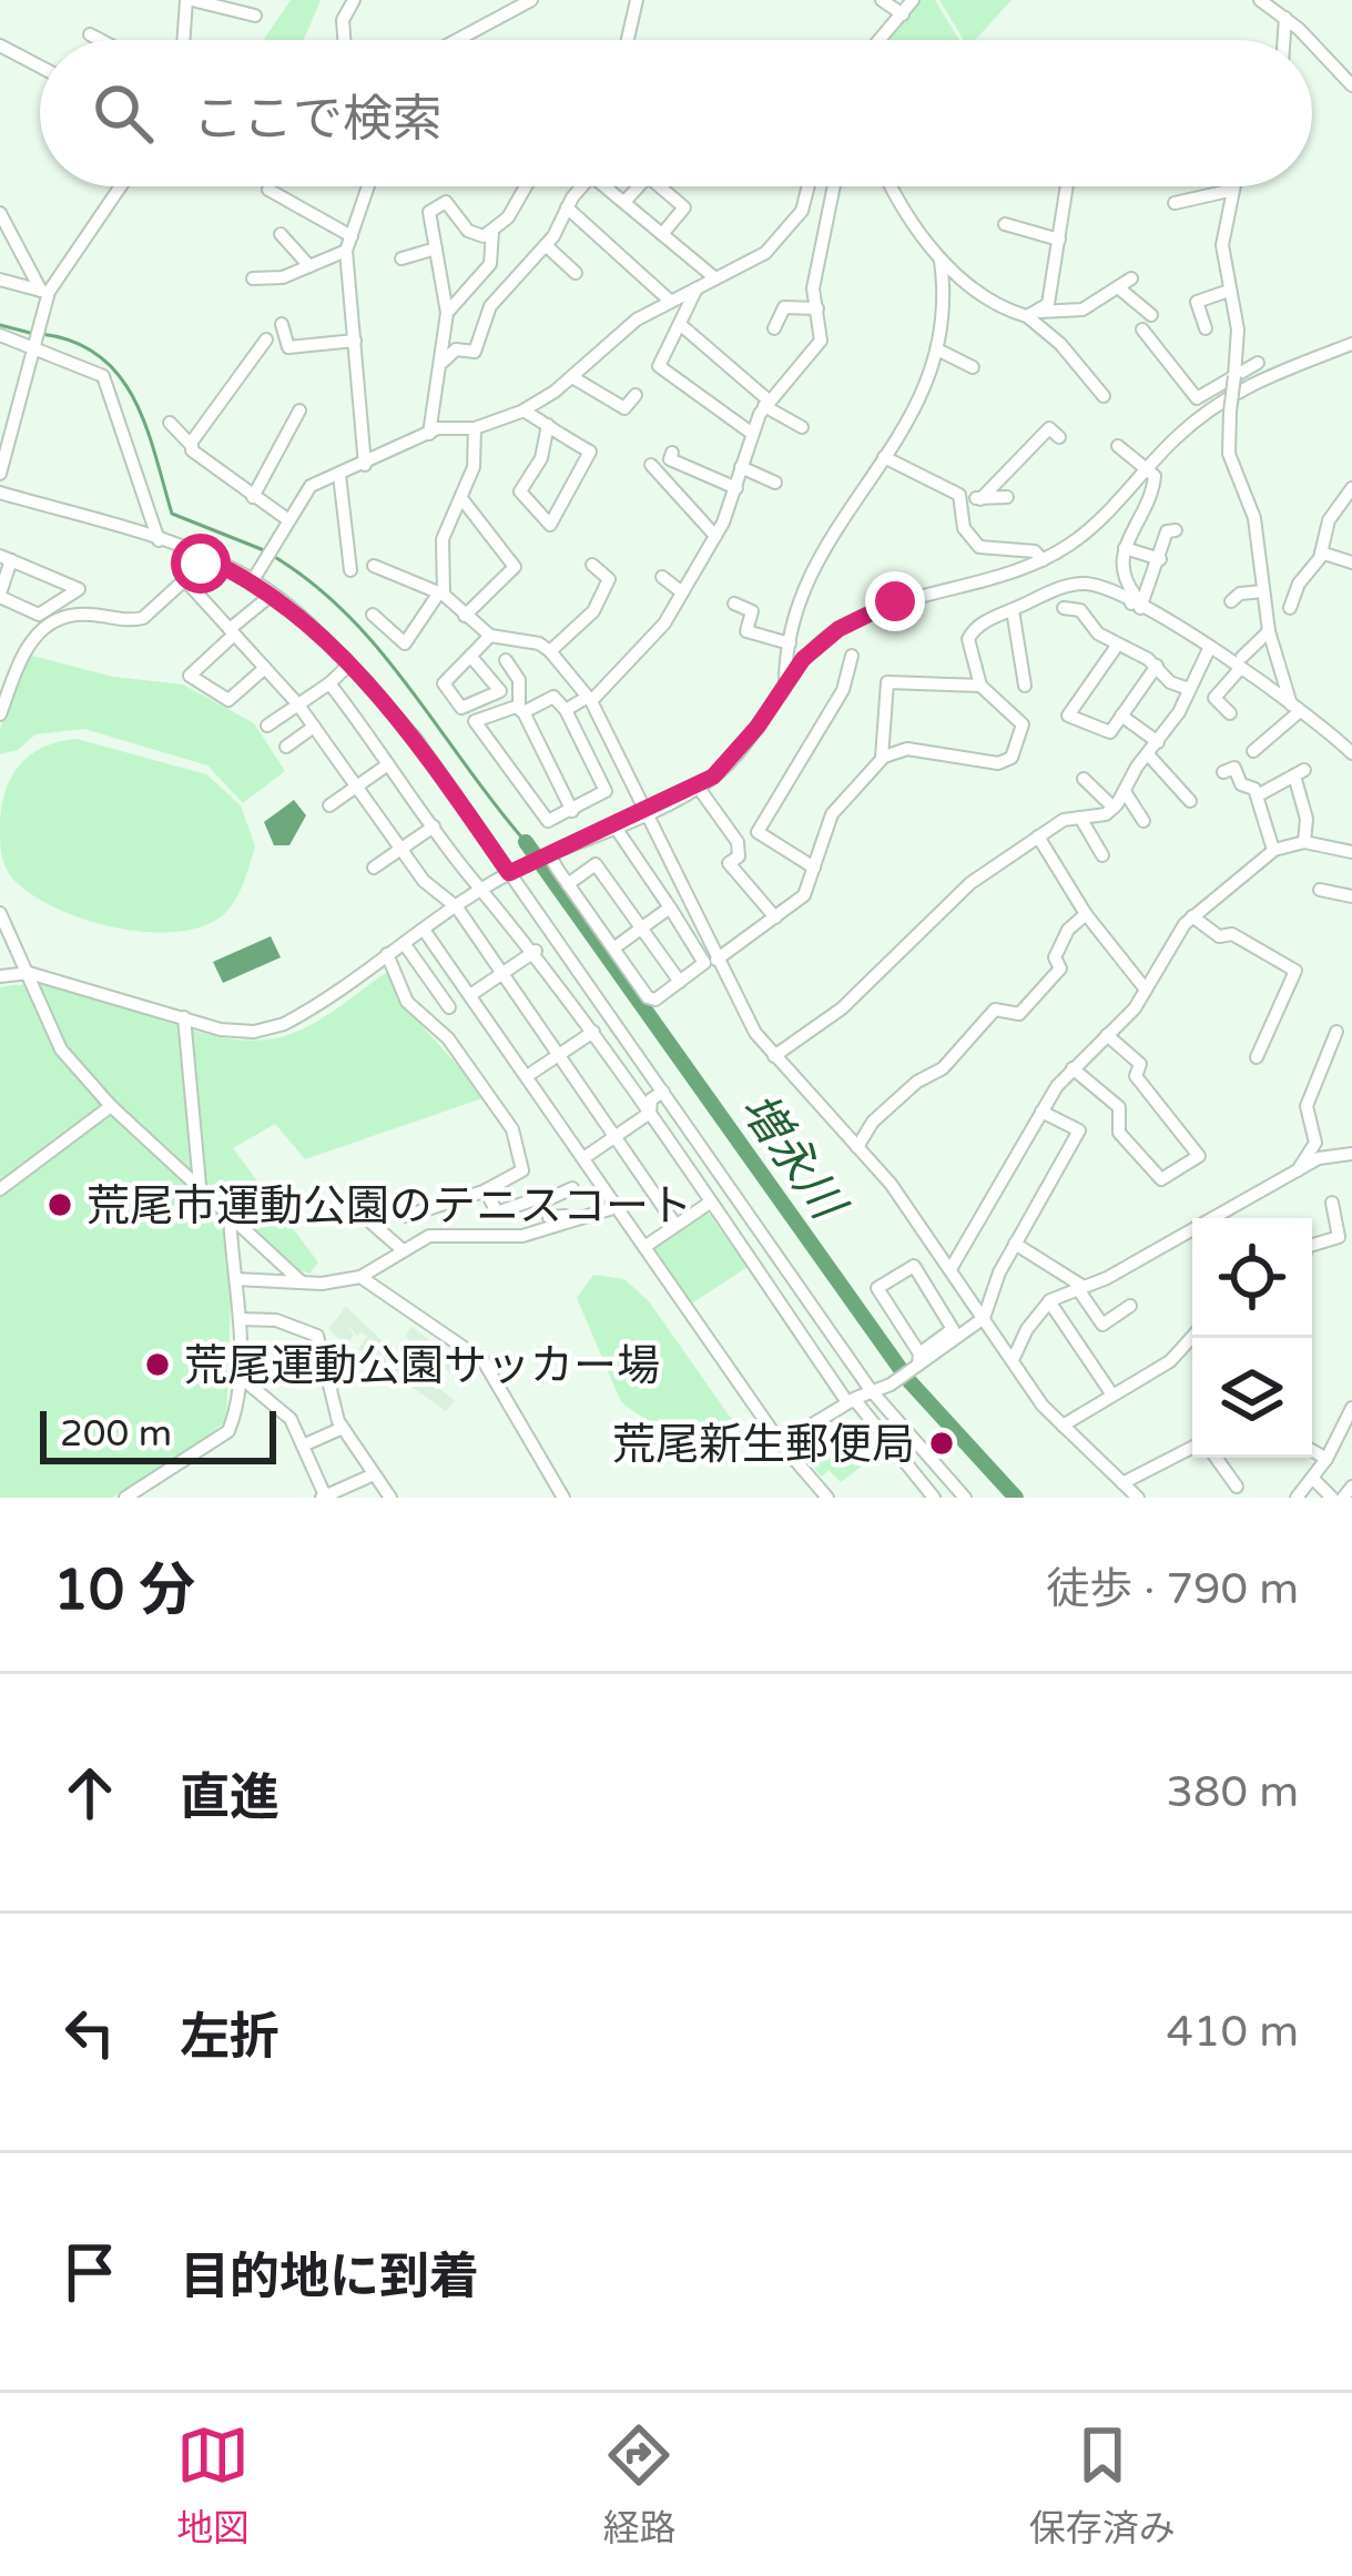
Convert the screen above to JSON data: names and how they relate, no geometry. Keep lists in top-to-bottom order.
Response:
{
  "water": ["増永川"],
  "places": ["荒尾市運動公園のテニスコート", "荒尾運動公園サッカー場", "荒尾新生郵便局"],
  "scale_bar": "200 m",
  "page": {
    "search": "ここで検索",
    "scale": "200 m",
    "heading": ["10 分", "徒歩 · 790 m"],
    "list": [
      ["直進", "380 m"],
      ["左折", "410 m"],
      "目的地に到着"
    ],
    "nav": ["地図", "経路", "保存済み"]
  }
}
